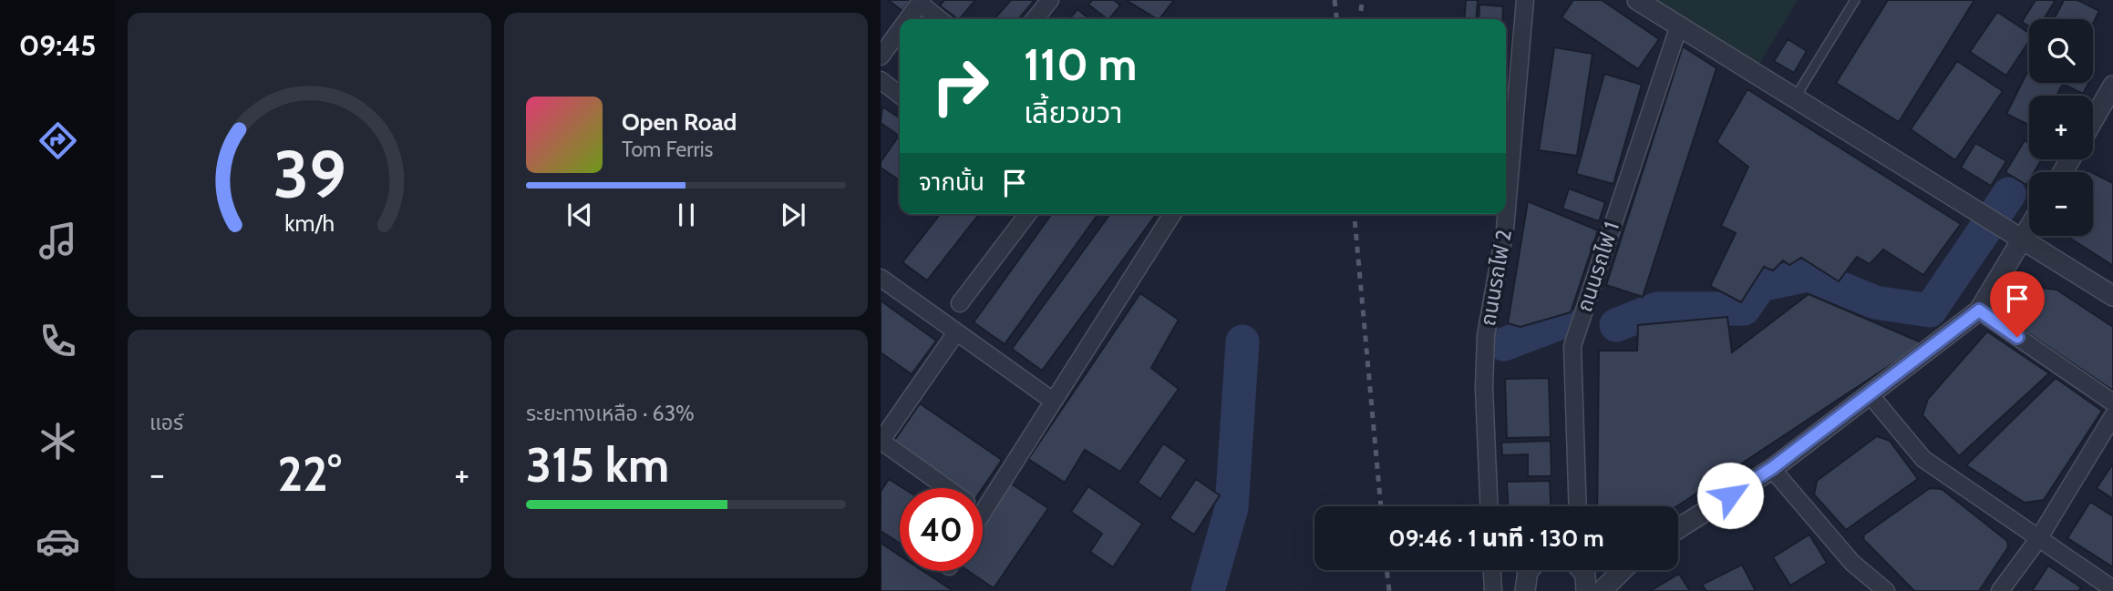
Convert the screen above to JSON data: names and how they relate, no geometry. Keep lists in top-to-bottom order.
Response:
{
  "streets": {
    "street": ["ถนนรถไฟ 1", "ถนนรถไฟ 2"]
  },
  "page": {
    "tabs": "09:45",
    "map_buttons": ["+", "−"],
    "turn": ["110 m", "เลี้ยวขวา"],
    "song": ["Open Road", "Tom Ferris"],
    "then": "จากนั้น",
    "tile": [
      "แอร์",
      ["ระยะทางเหลือ · 63%", "315 km"]
    ],
    "heat": ["−", "22°", "+"],
    "limit": "40",
    "trip": "09:46 · 1 นาที · 130 m",
    "gauge": ["39", "km/h"]
  }
}
